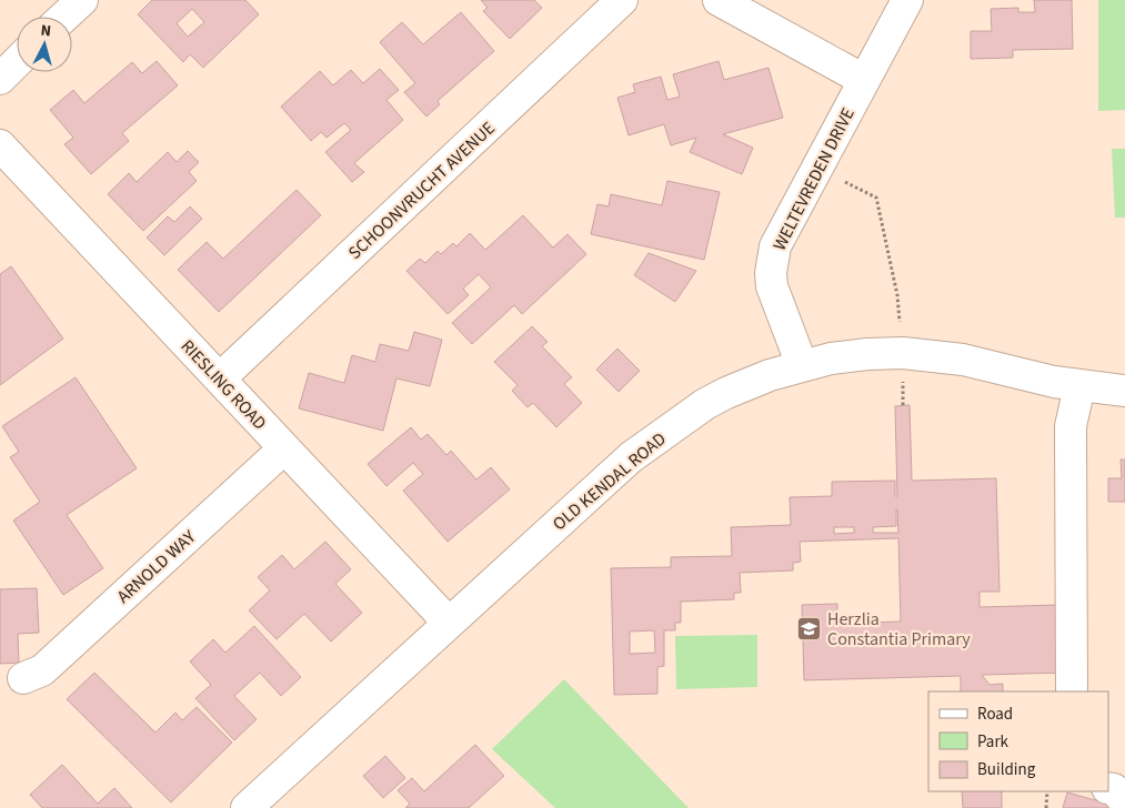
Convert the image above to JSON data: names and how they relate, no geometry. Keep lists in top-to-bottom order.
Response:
{
  "streets": {
    "street": [
      "WELTEVREDEN DRIVE",
      "SCHOONVRUCHT AVENUE",
      "RIESLING ROAD",
      "OLD KENDAL ROAD",
      "ARNOLD WAY"
    ]
  },
  "crossings": [
    ["WELTEVREDEN DRIVE", "OLD KENDAL ROAD"],
    ["SCHOONVRUCHT AVENUE", "RIESLING ROAD"],
    ["RIESLING ROAD", "OLD KENDAL ROAD"],
    ["RIESLING ROAD", "ARNOLD WAY"]
  ],
  "places": {
    "school or university": ["Herzlia Constantia Primary"]
  },
  "legend": ["Road", "Park", "Building"],
  "north": "top"
}
